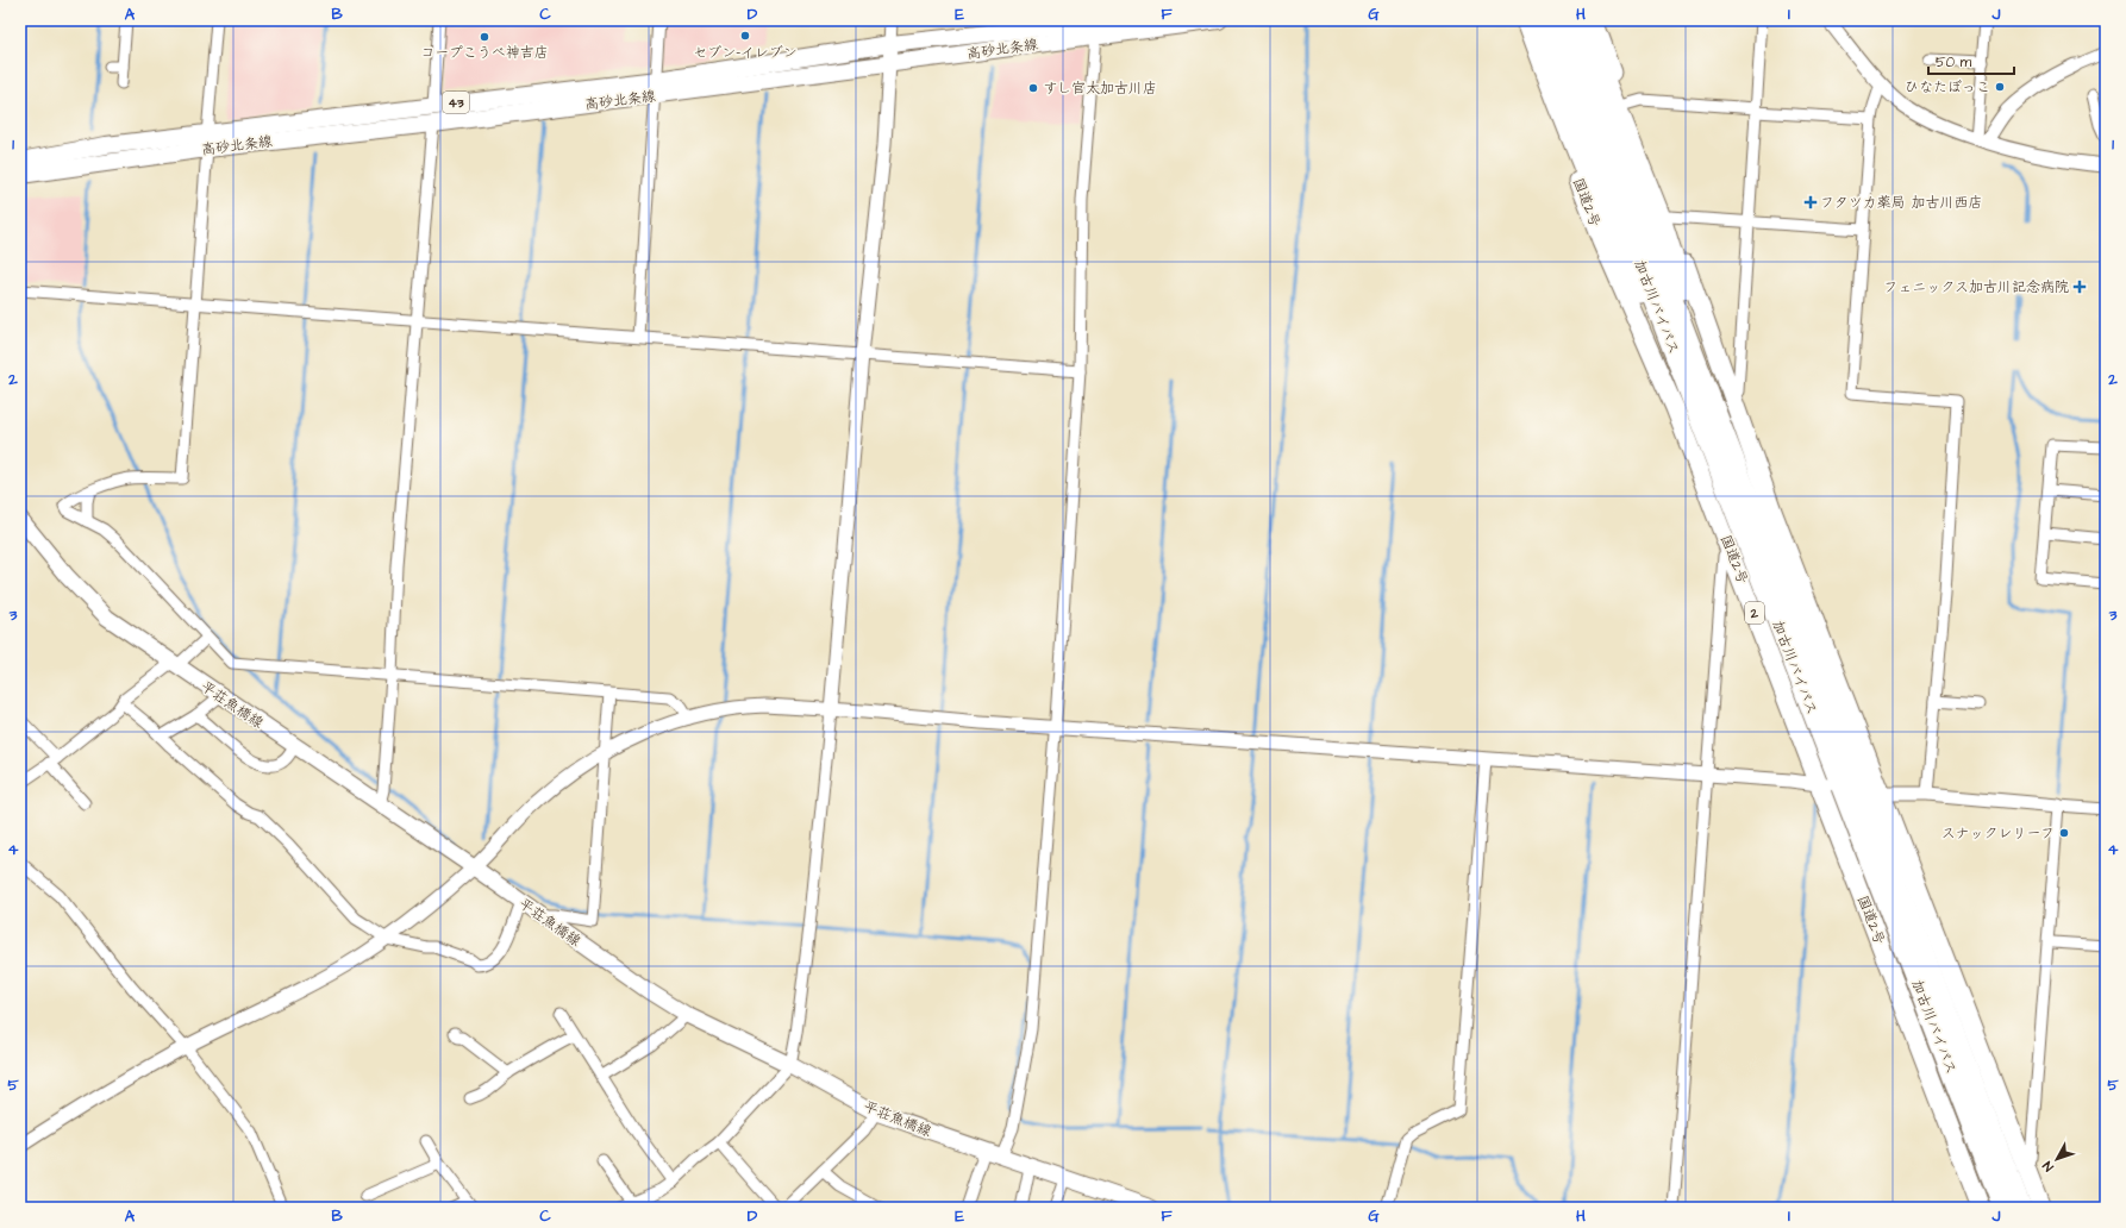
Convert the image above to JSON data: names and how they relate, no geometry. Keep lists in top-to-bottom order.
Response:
{
  "streets": {
    "highway": ["国道2号", "加古川バイパス", "2"],
    "main road": ["高砂北条線", "43", "平荘魚橋線"]
  },
  "places": {
    "other": [
      "セブン-イレブン",
      "コープこうべ神吉店",
      "ひなたぼっこ",
      "すし官太加古川店",
      "スナックレリーフ"
    ],
    "health": ["フタツカ薬局 加古川西店", "フェニックス加古川記念病院"]
  },
  "scale_bar": "50 m",
  "north": "bottom left",
  "grid": {
    "columns": [
      "A",
      "B",
      "C",
      "D",
      "E",
      "F",
      "G",
      "H",
      "I",
      "J"
    ],
    "rows": [
      "1",
      "2",
      "3",
      "4",
      "5"
    ]
  }
}
